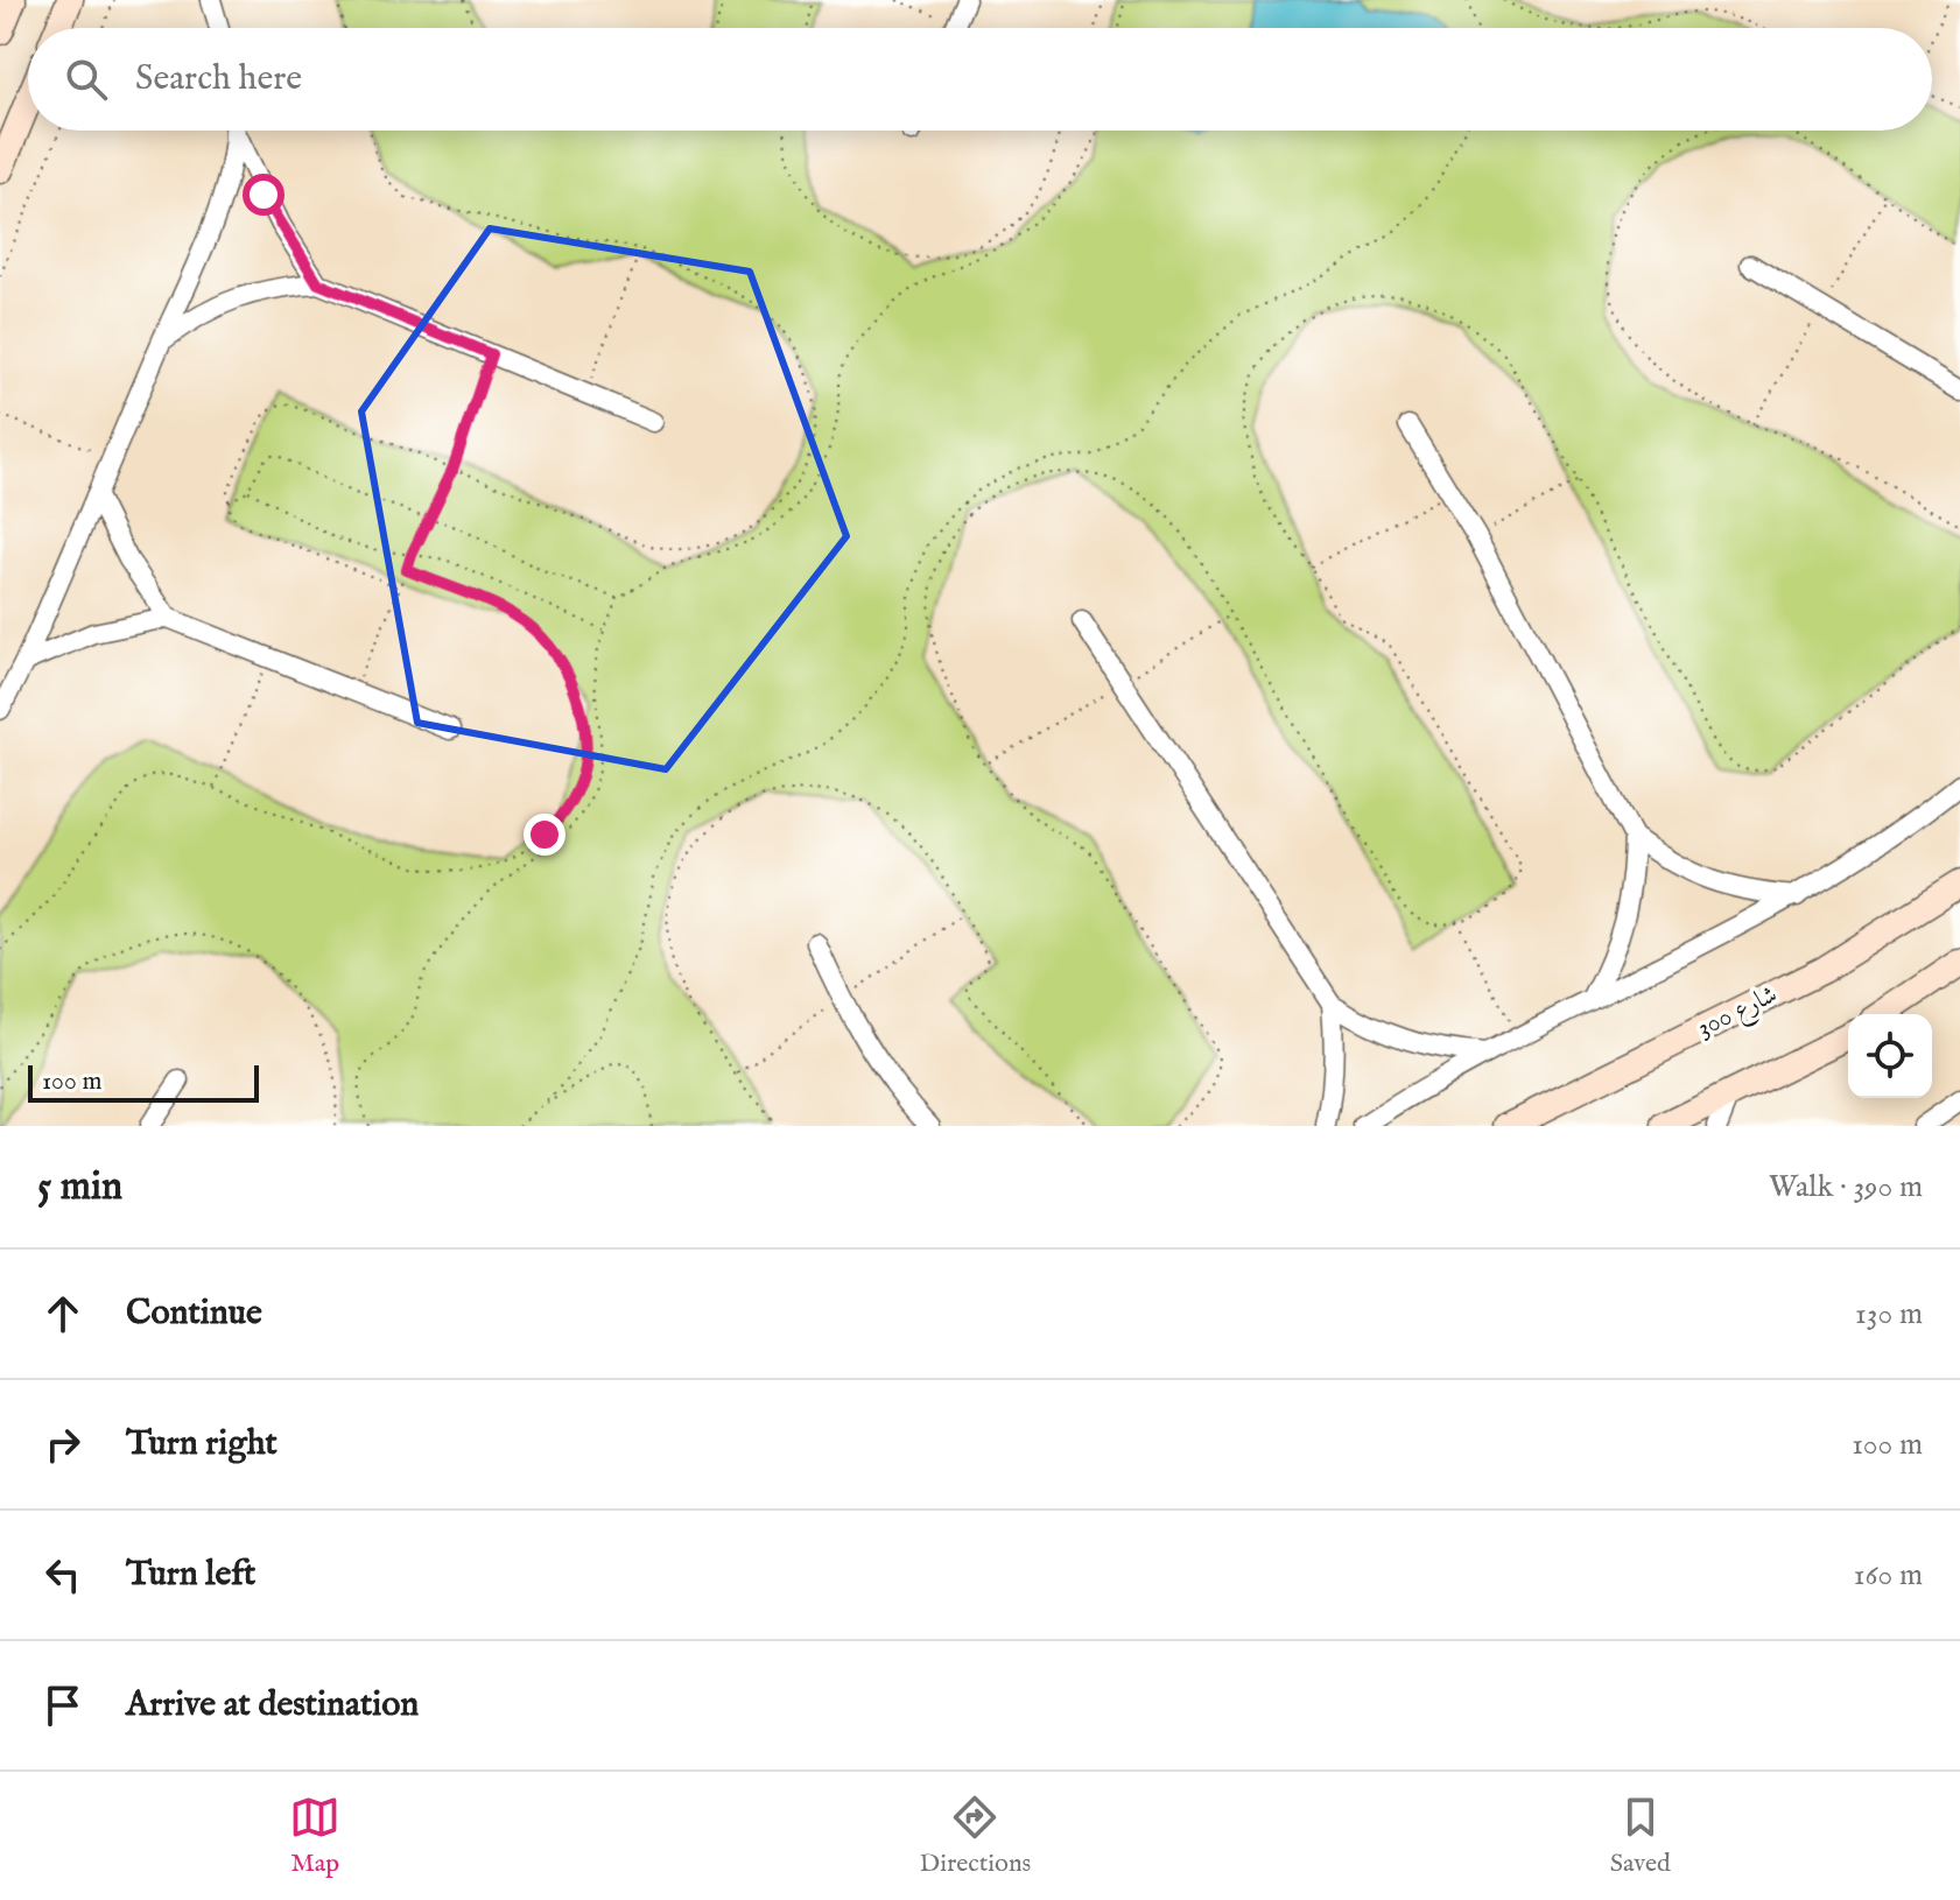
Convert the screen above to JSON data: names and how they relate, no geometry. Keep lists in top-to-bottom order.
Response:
{
  "streets": {
    "street": ["شارع 300"]
  },
  "scale_bar": "100 m",
  "page": {
    "search": "Search here",
    "scale": "100 m",
    "heading": ["5 min", "Walk · 390 m"],
    "list": [
      ["Continue", "130 m"],
      ["Turn right", "100 m"],
      ["Turn left", "160 m"],
      "Arrive at destination"
    ],
    "nav": ["Map", "Directions", "Saved"]
  }
}
